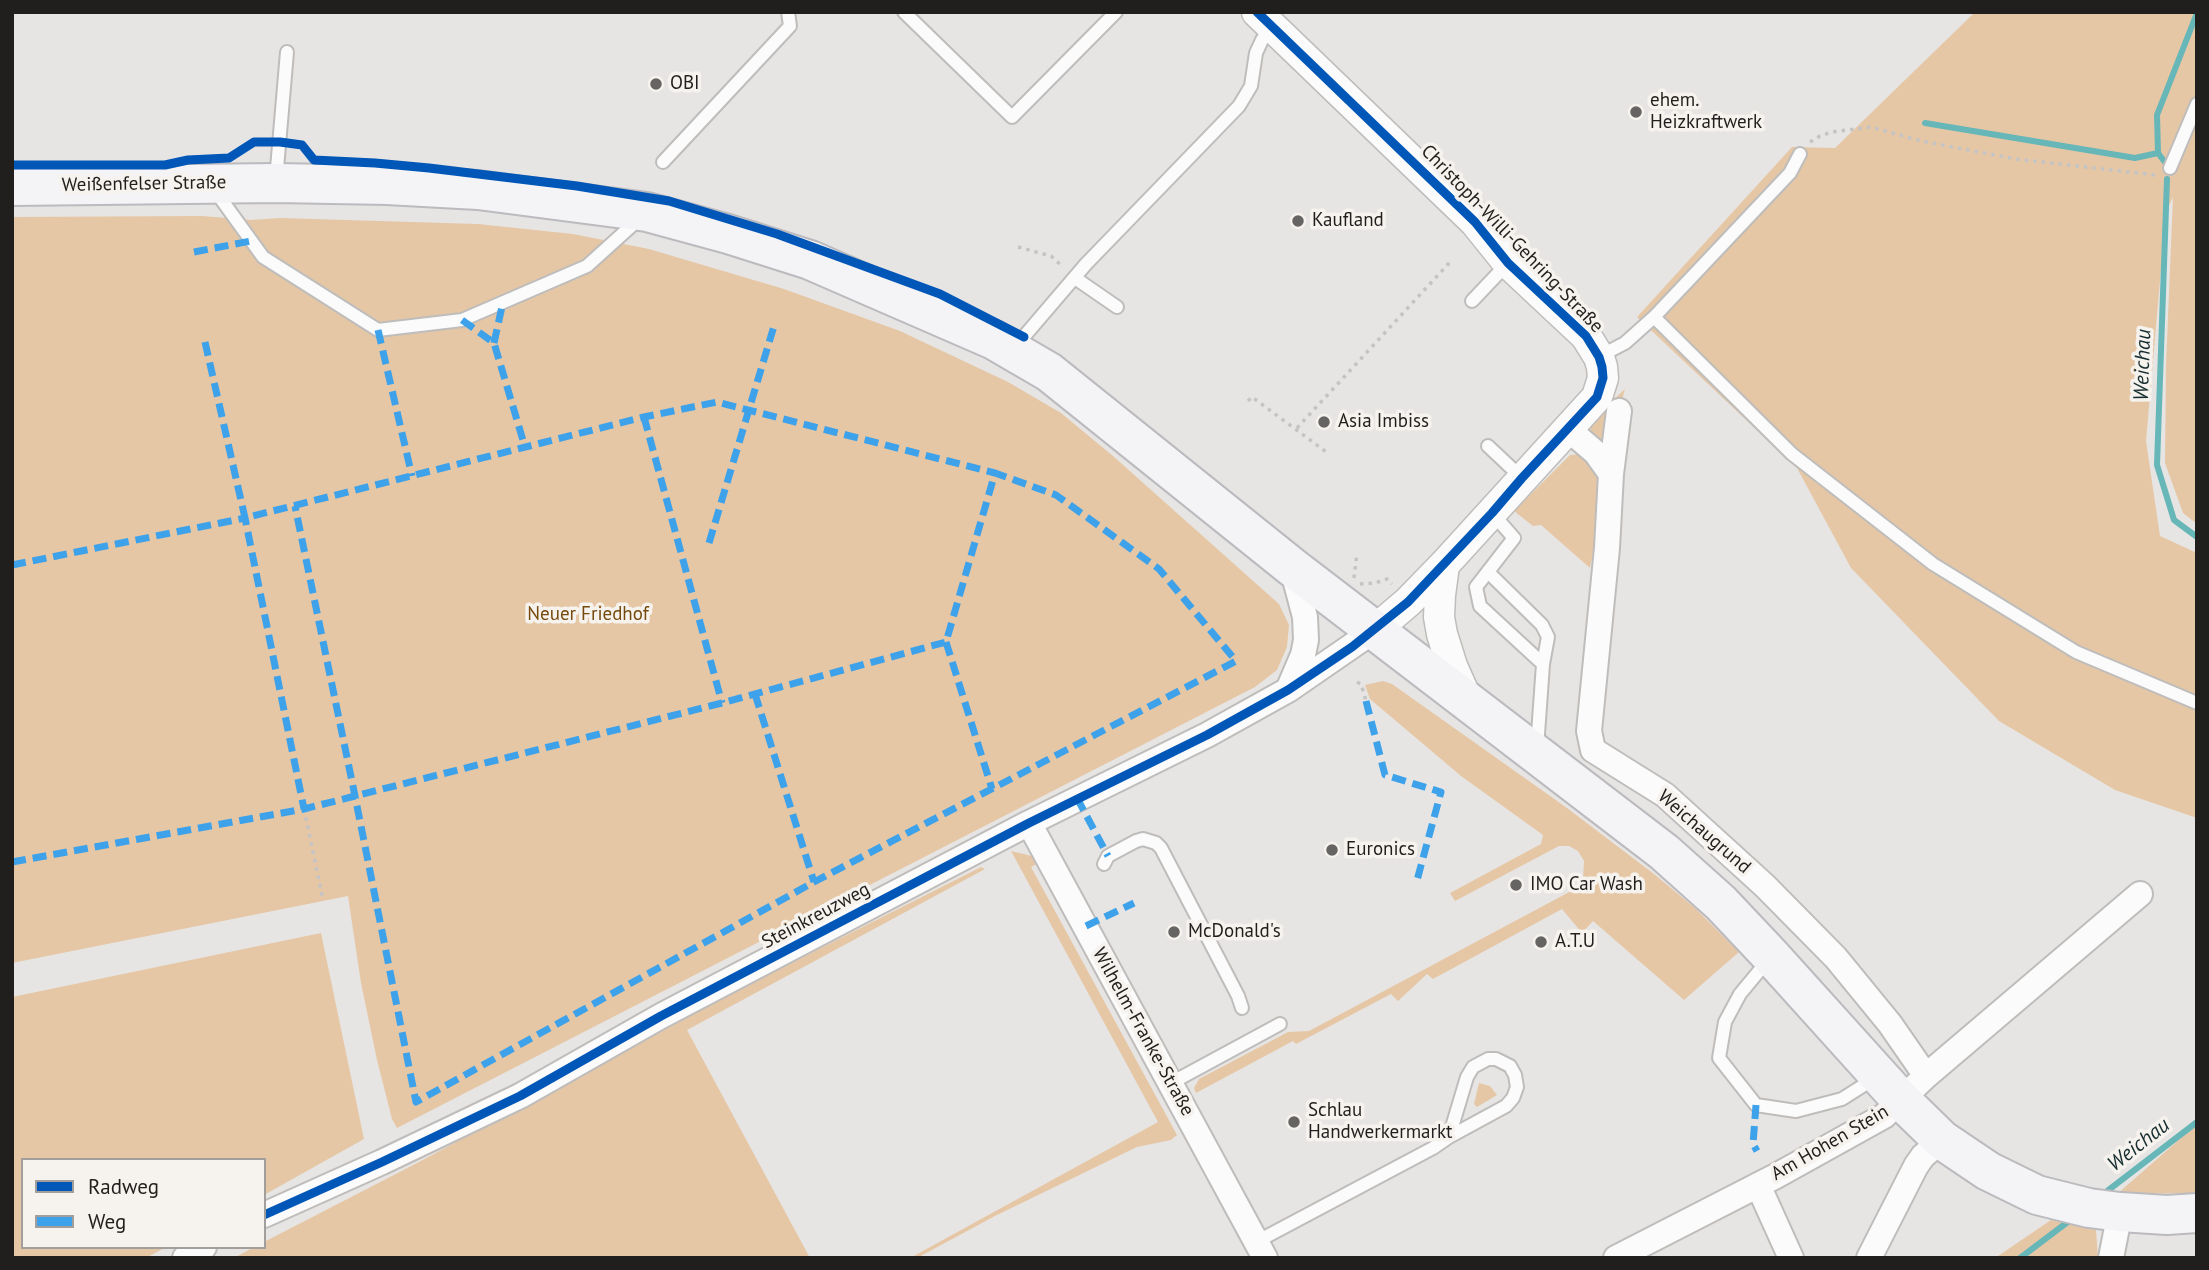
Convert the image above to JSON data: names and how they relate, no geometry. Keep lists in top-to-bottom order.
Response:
{
  "streets": {
    "main road": ["Weißenfelser Straße"],
    "street": [
      "Christoph-Willi-Gehring-Straße",
      "Weichaugrund",
      "Steinkreuzweg",
      "Wilhelm-Franke-Straße",
      "Am Hohen Stein"
    ]
  },
  "crossings": [
    ["Weißenfelser Straße", "Christoph-Willi-Gehring-Straße"],
    ["Weißenfelser Straße", "Weichaugrund"],
    ["Weißenfelser Straße", "Steinkreuzweg"],
    ["Weißenfelser Straße", "Am Hohen Stein"],
    ["Christoph-Willi-Gehring-Straße", "Steinkreuzweg"],
    ["Weichaugrund", "Am Hohen Stein"],
    ["Steinkreuzweg", "Wilhelm-Franke-Straße"]
  ],
  "water": ["Weichau"],
  "parks": ["Neuer Friedhof"],
  "places": [
    "OBI",
    "ehem. Heizkraftwerk",
    "Kaufland",
    "Asia Imbiss",
    "Euronics",
    "IMO Car Wash",
    "McDonald's",
    "A.T.U",
    "Schlau Handwerkermarkt"
  ],
  "legend": ["Radweg", "Weg"]
}
